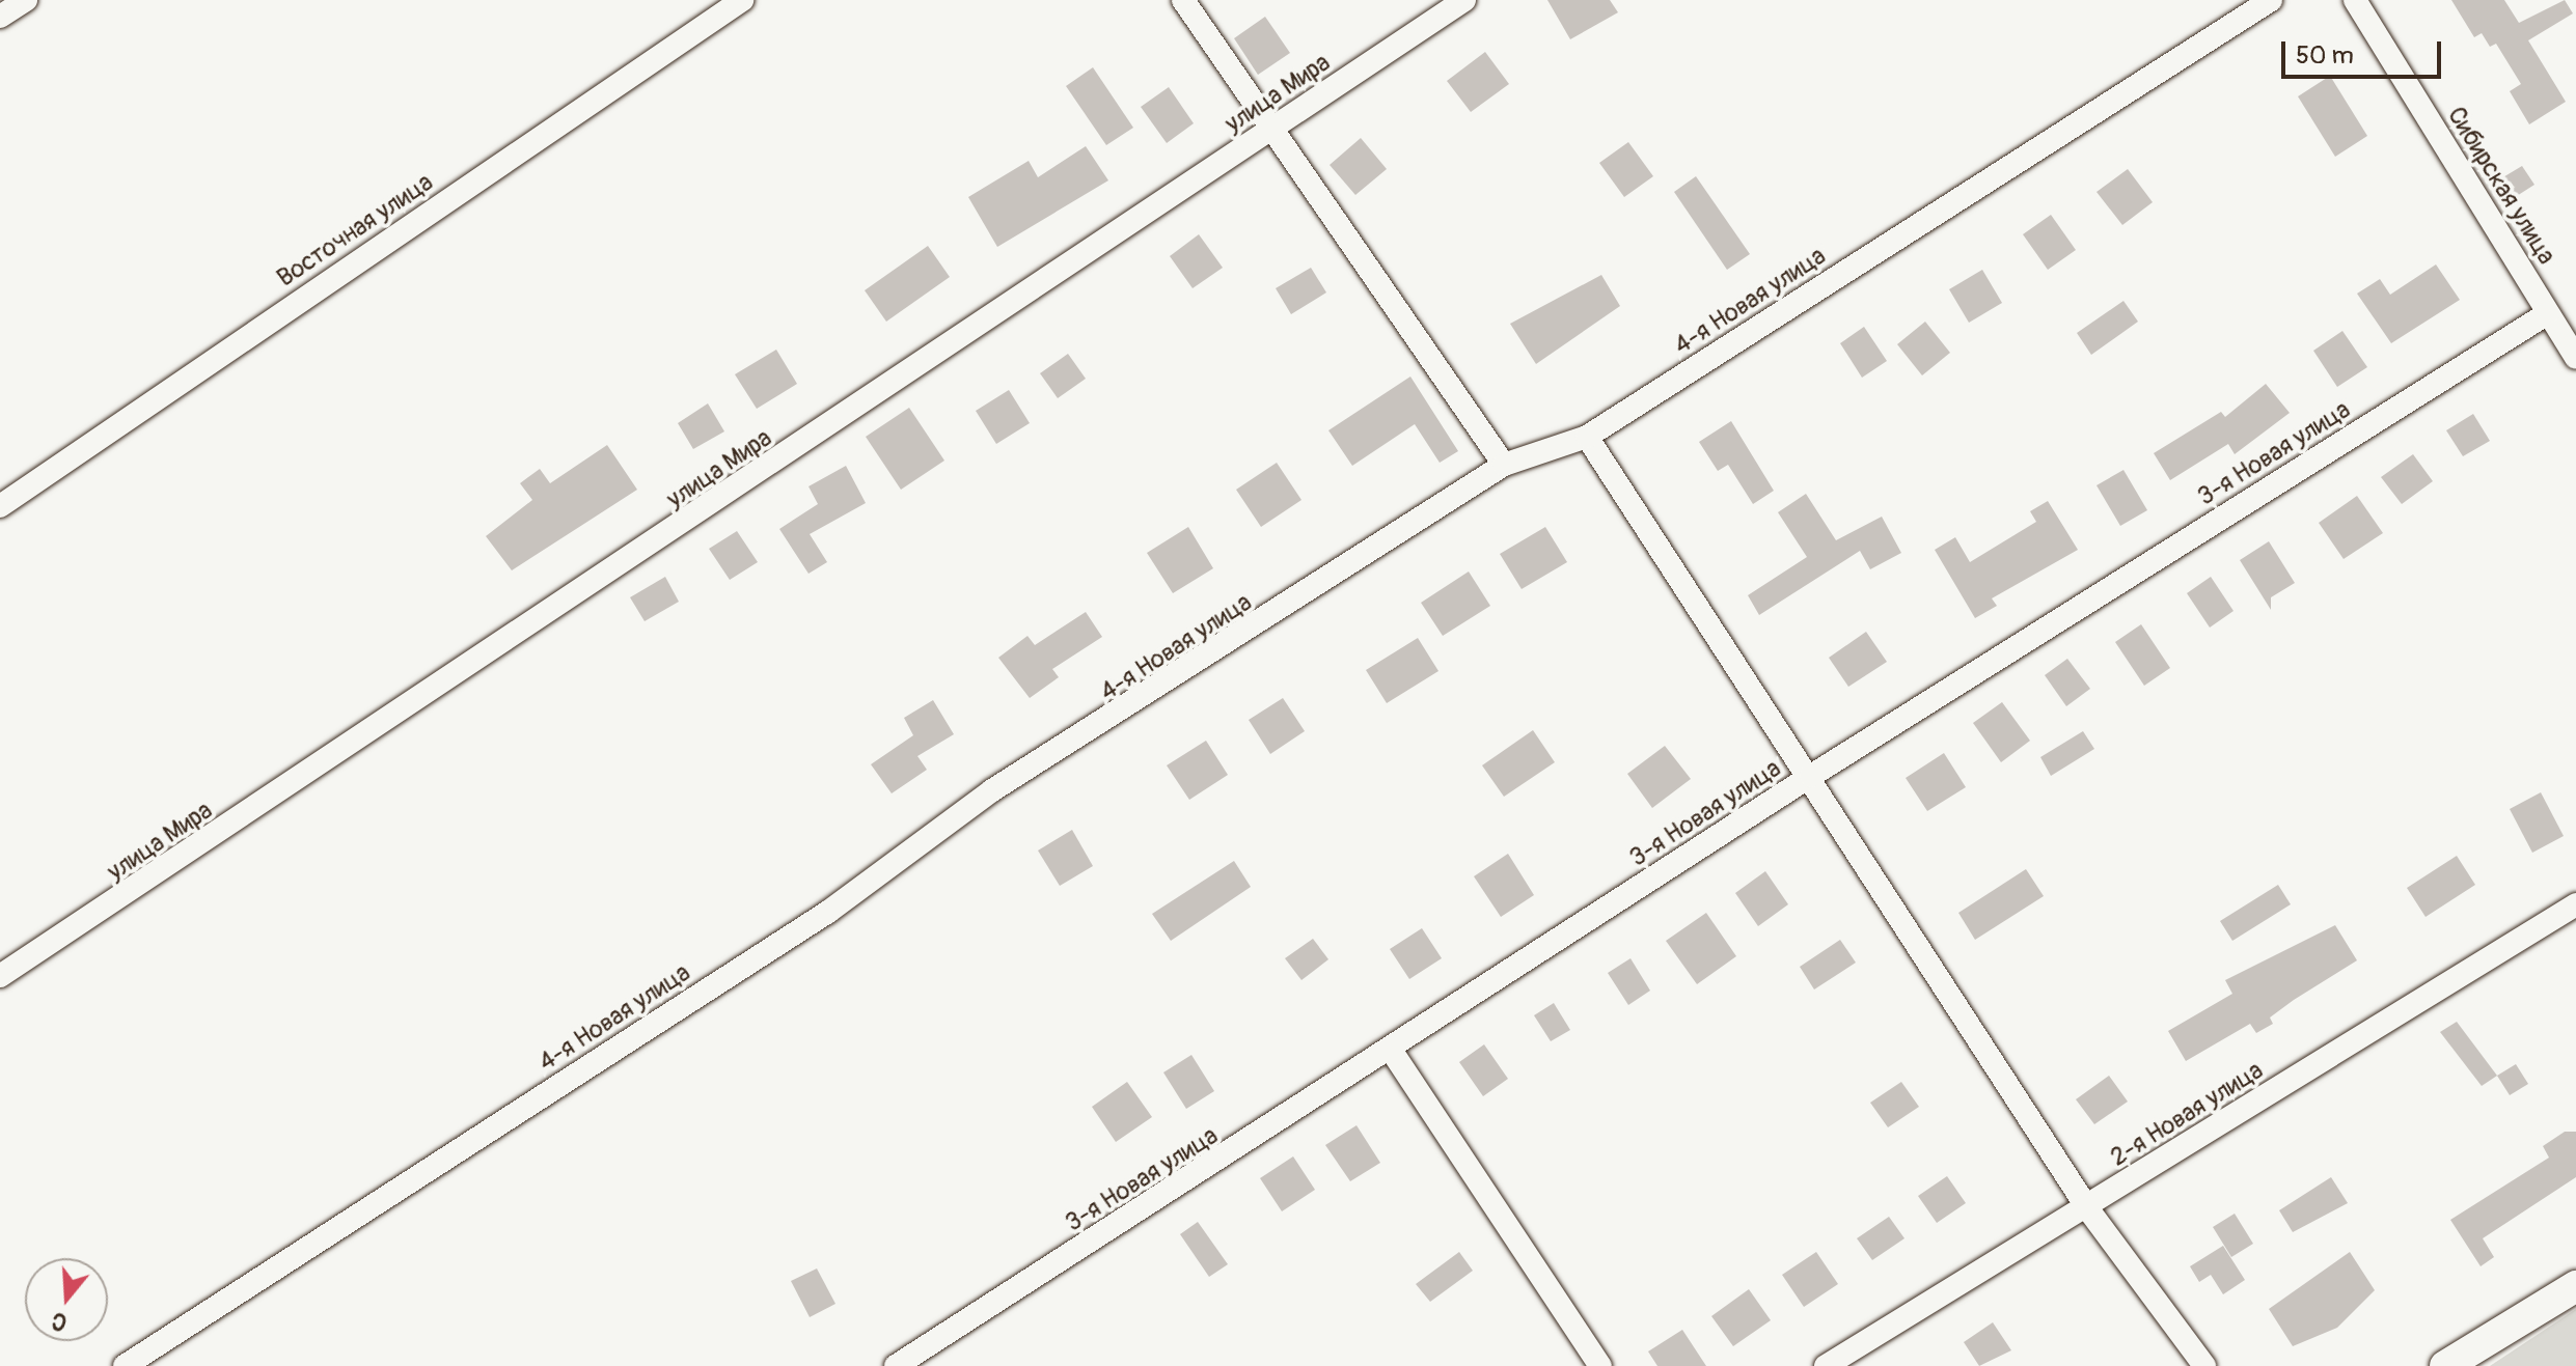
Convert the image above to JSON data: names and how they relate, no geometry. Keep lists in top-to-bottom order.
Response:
{
  "streets": {
    "street": [
      "улица Мира",
      "Сибирская улица",
      "Восточная улица",
      "4-я Новая улица",
      "3-я Новая улица",
      "2-я Новая улица"
    ]
  },
  "crossings": [
    ["Сибирская улица", "3-я Новая улица"]
  ],
  "scale_bar": "50 m",
  "north": "bottom"
}
